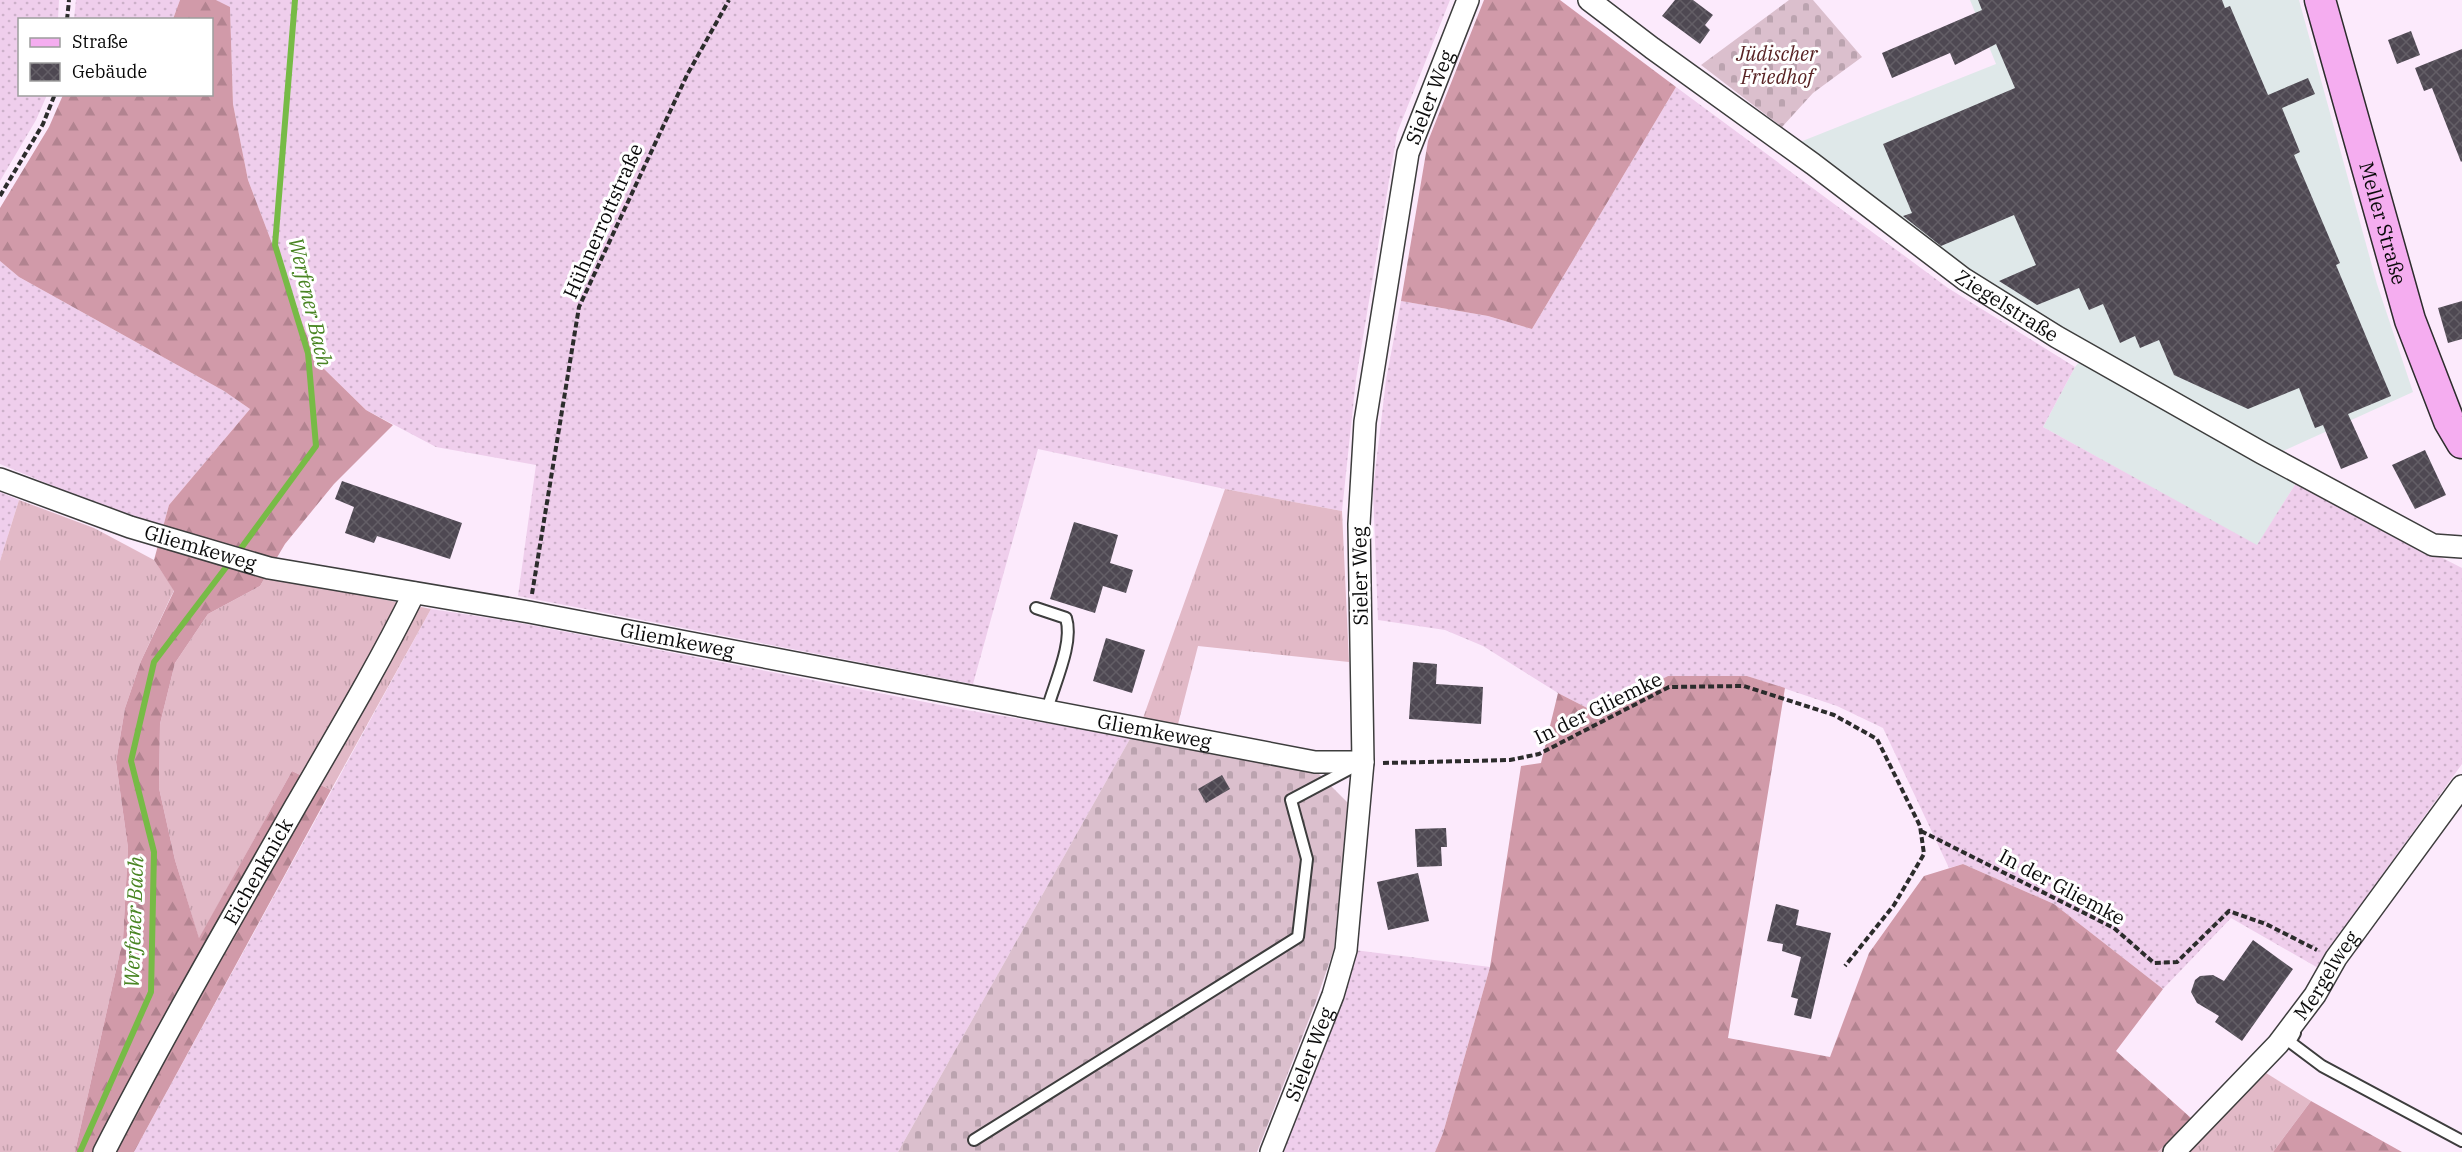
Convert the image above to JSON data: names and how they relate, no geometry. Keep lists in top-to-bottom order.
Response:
{
  "streets": {
    "main road": ["Meller Straße"],
    "street": [
      "Sieler Weg",
      "Ziegelstraße",
      "Gliemkeweg",
      "Eichenknick",
      "Mergelweg"
    ],
    "path": ["Hühnerrottstraße", "In der Gliemke"]
  },
  "crossings": [
    ["Sieler Weg", "Gliemkeweg"],
    ["Sieler Weg", "In der Gliemke"],
    ["Hühnerrottstraße", "Gliemkeweg"],
    ["Gliemkeweg", "In der Gliemke"],
    ["Gliemkeweg", "Eichenknick"],
    ["In der Gliemke", "Mergelweg"]
  ],
  "water": ["Werfener Bach"],
  "parks": ["Jüdischer Friedhof"],
  "legend": ["Straße", "Gebäude"]
}
